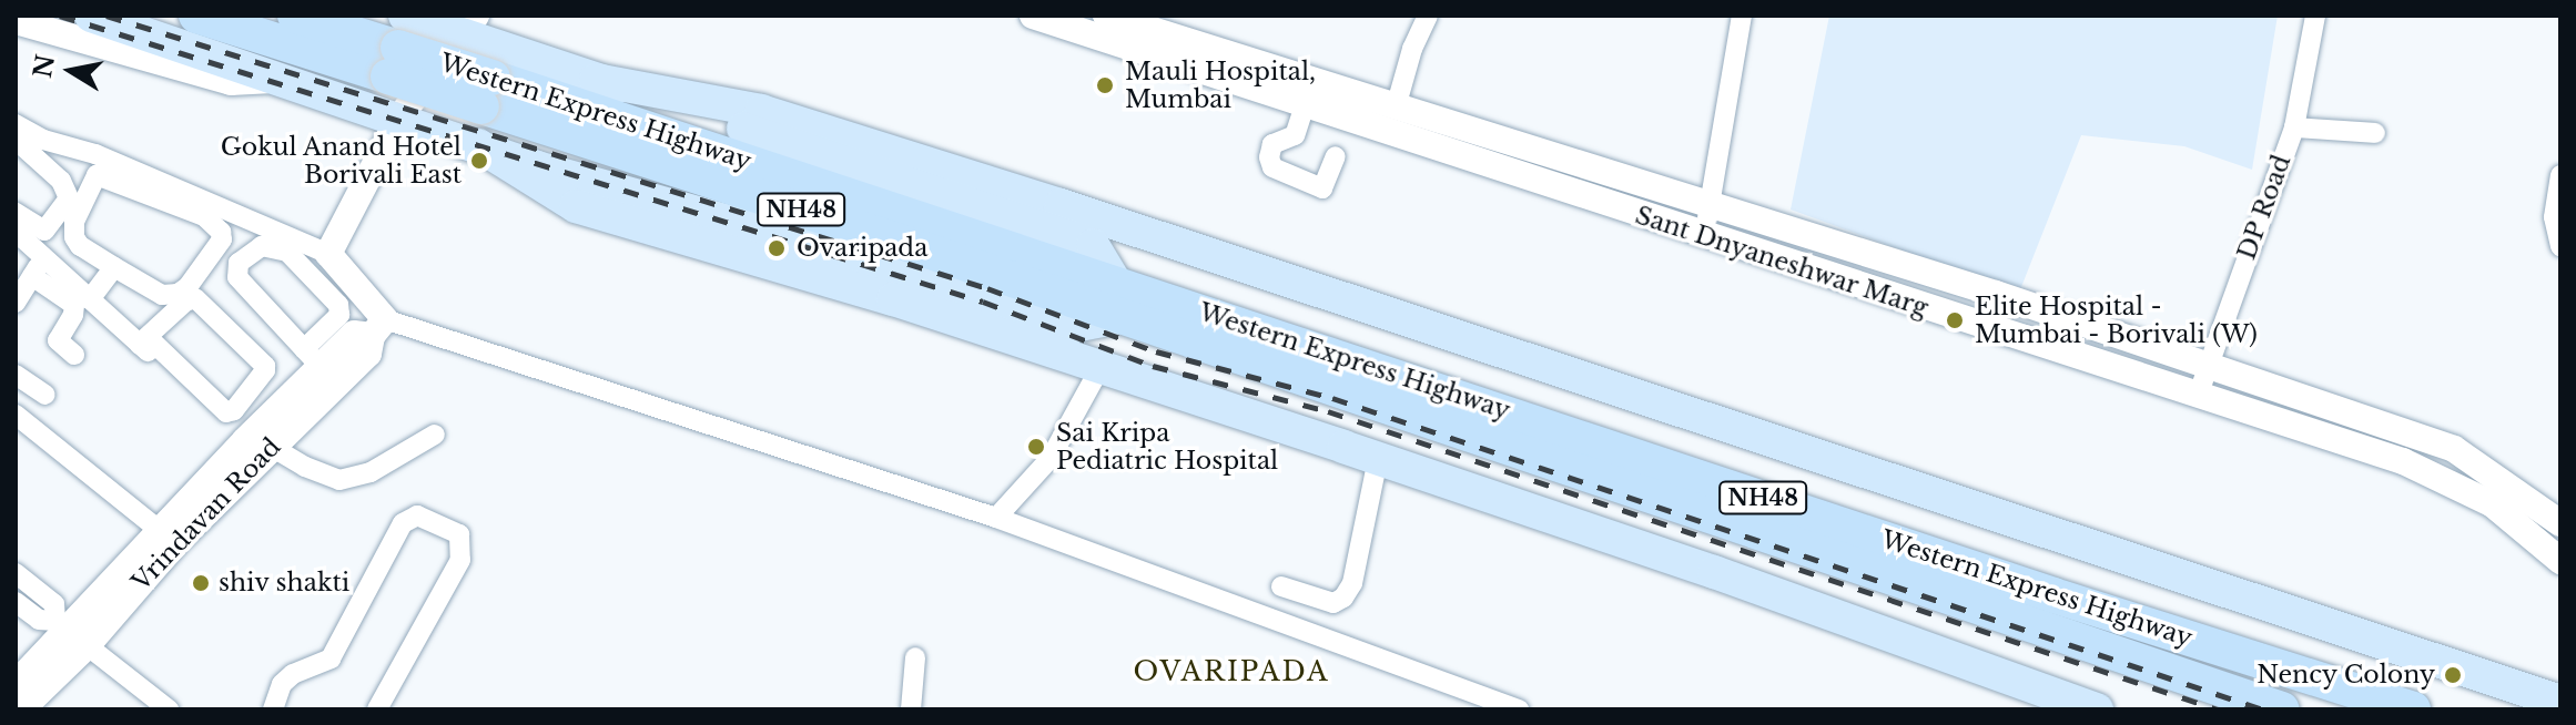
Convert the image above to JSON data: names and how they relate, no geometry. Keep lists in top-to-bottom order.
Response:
{
  "streets": {
    "highway": ["Western Express Highway", "NH48"],
    "street": ["DP Road", "Sant Dnyaneshwar Marg", "Vrindavan Road"]
  },
  "crossings": [
    ["DP Road", "Sant Dnyaneshwar Marg"]
  ],
  "districts": ["OVARIPADA"],
  "places": [
    "Mauli Hospital, Mumbai",
    "Gokul Anand Hotel Borivali East",
    "Ovaripada",
    "Elite Hospital - Mumbai - Borivali (W)",
    "Sai Kripa Pediatric Hospital",
    "shiv shakti",
    "Nency Colony"
  ],
  "north": "left"
}
